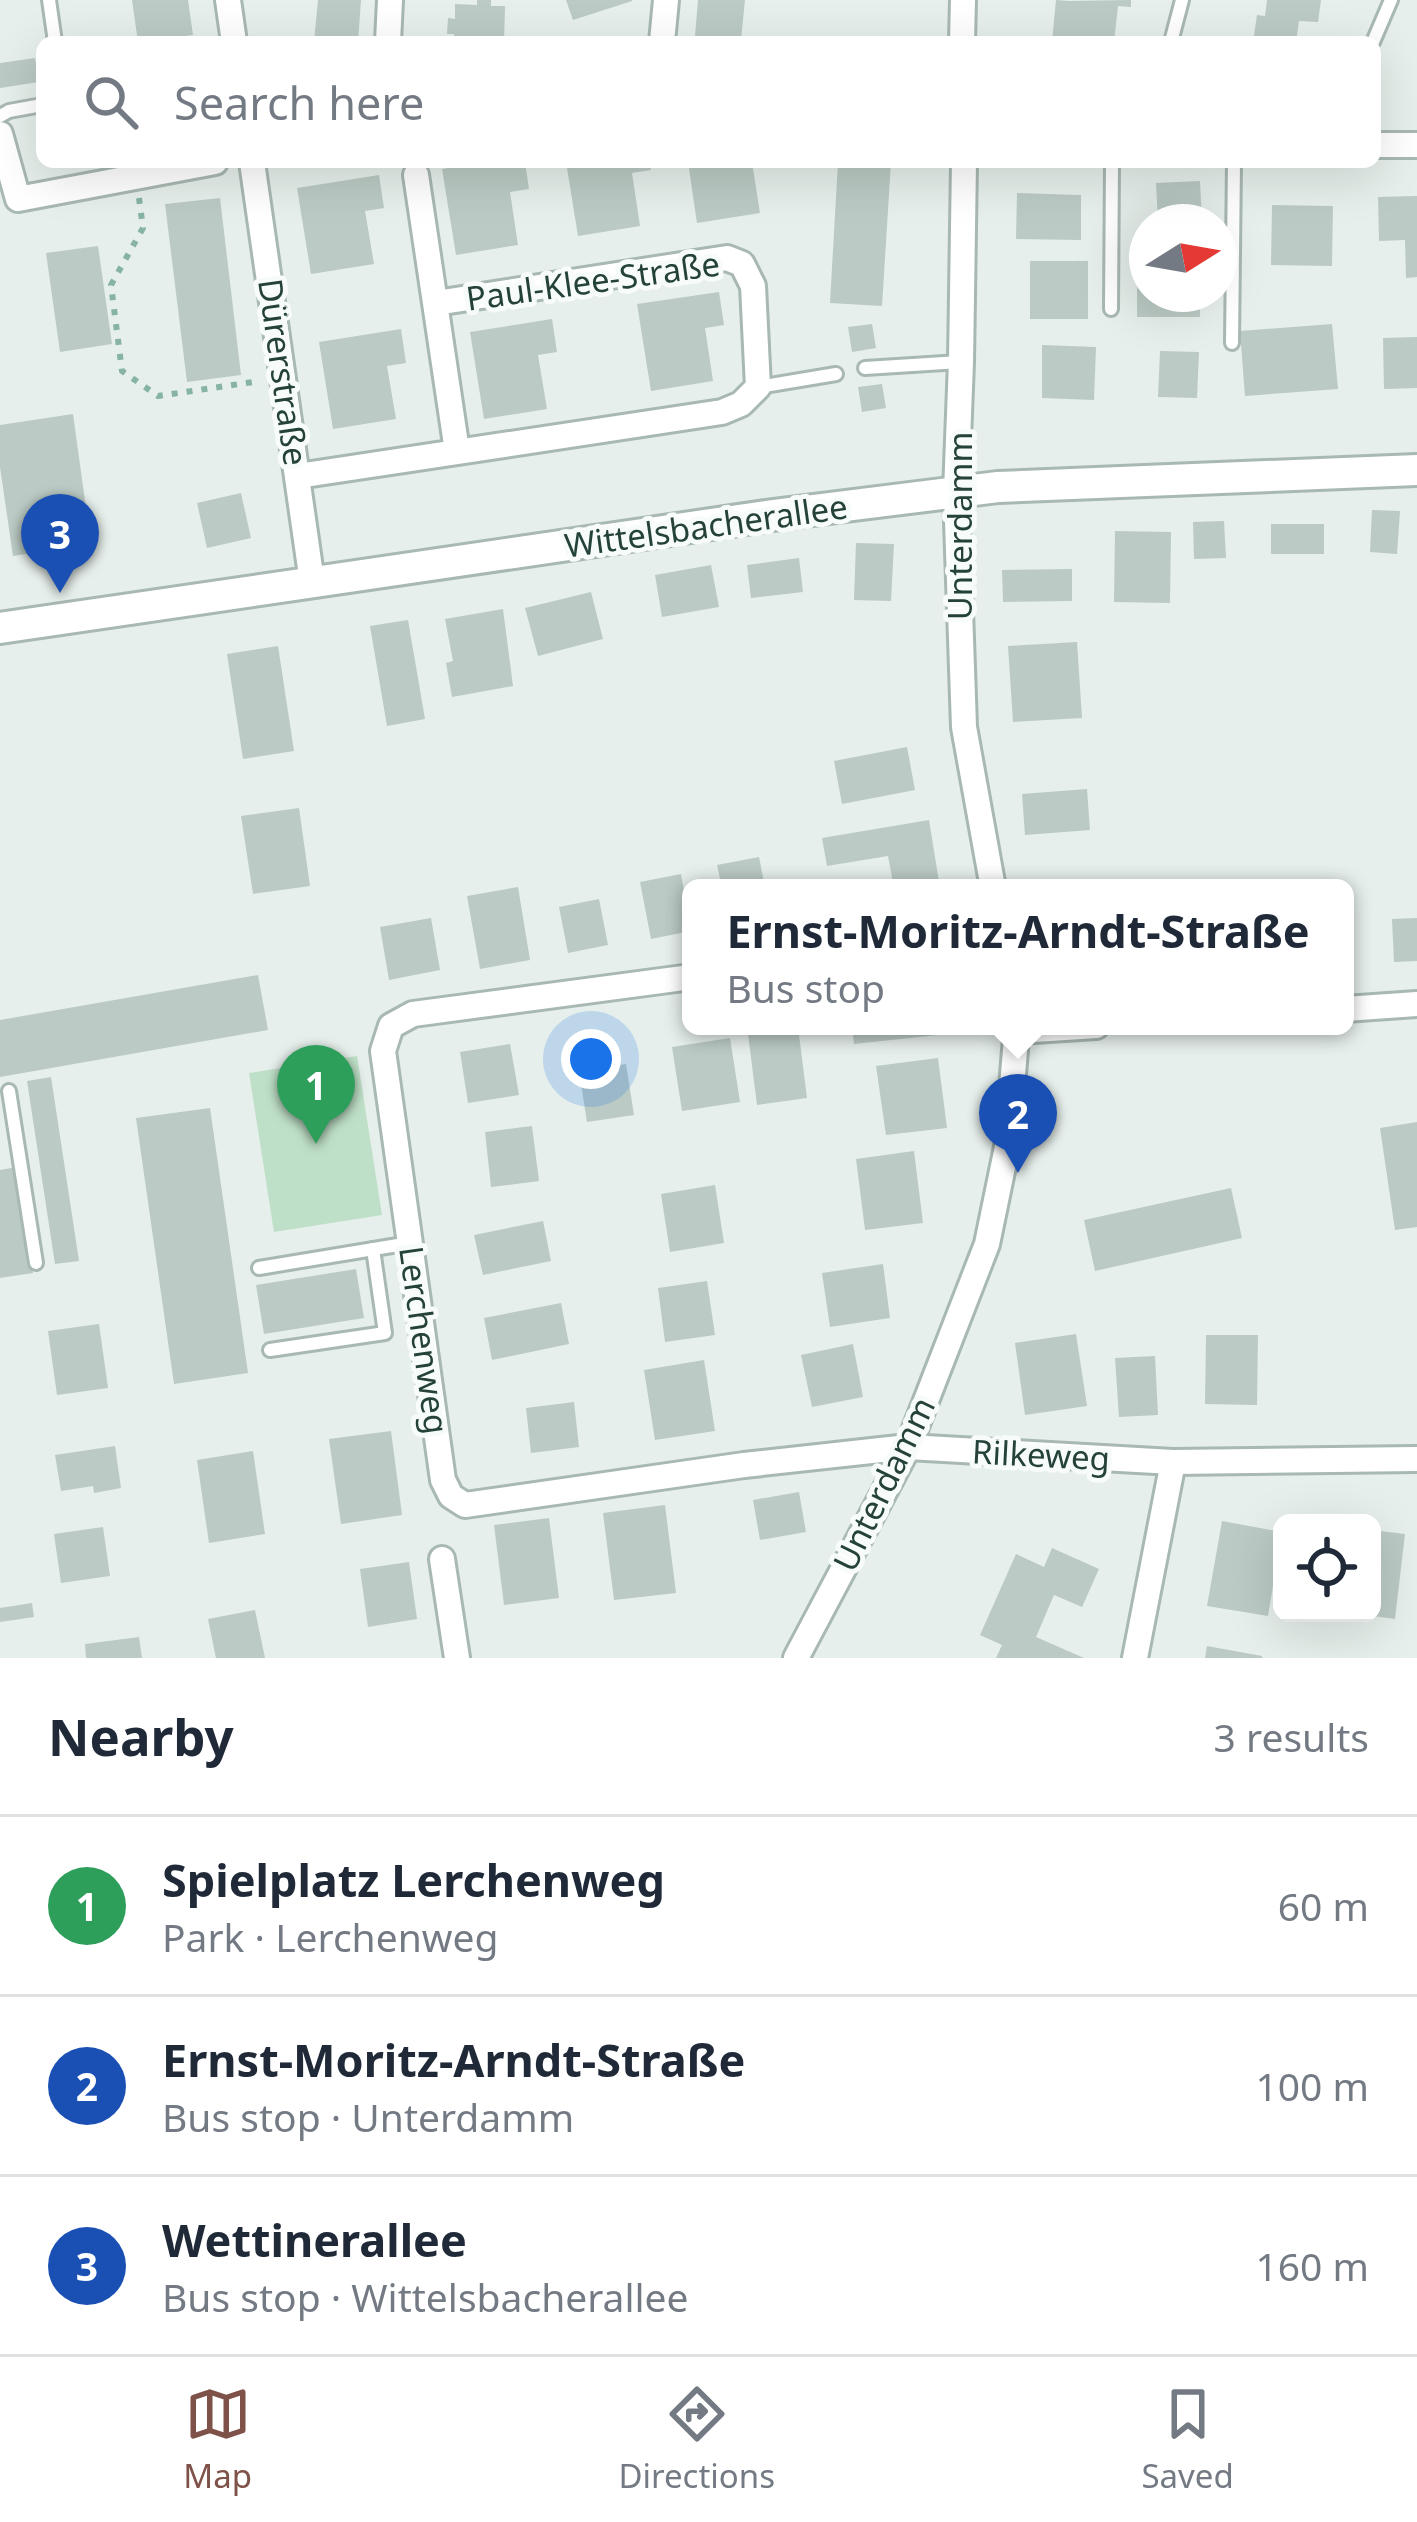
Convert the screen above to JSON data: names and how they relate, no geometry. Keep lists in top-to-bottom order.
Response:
{
  "streets": {
    "street": [
      "Paul-Klee-Straße",
      "Dürerstraße",
      "Wittelsbacherallee",
      "Unterdamm",
      "Lerchenweg",
      "Rilkeweg"
    ]
  },
  "crossings": [
    ["Dürerstraße", "Wittelsbacherallee"],
    ["Wittelsbacherallee", "Unterdamm"],
    ["Unterdamm", "Lerchenweg"],
    ["Unterdamm", "Rilkeweg"],
    ["Lerchenweg", "Rilkeweg"]
  ],
  "north": "right",
  "page": {
    "search": "Search here",
    "pins": ["3", "1", "2"],
    "popup": ["Ernst-Moritz-Arndt-Straße", "Bus stop"],
    "heading": ["Nearby", "3 results"],
    "list": [
      {
        "mark": "1",
        "name": "Spielplatz Lerchenweg",
        "note": "Park · Lerchenweg",
        "value": "60 m"
      },
      {
        "mark": "2",
        "name": "Ernst-Moritz-Arndt-Straße",
        "note": "Bus stop · Unterdamm",
        "value": "100 m"
      },
      {
        "mark": "3",
        "name": "Wettinerallee",
        "note": "Bus stop · Wittelsbacherallee",
        "value": "160 m"
      }
    ],
    "nav": ["Map", "Directions", "Saved"]
  }
}
